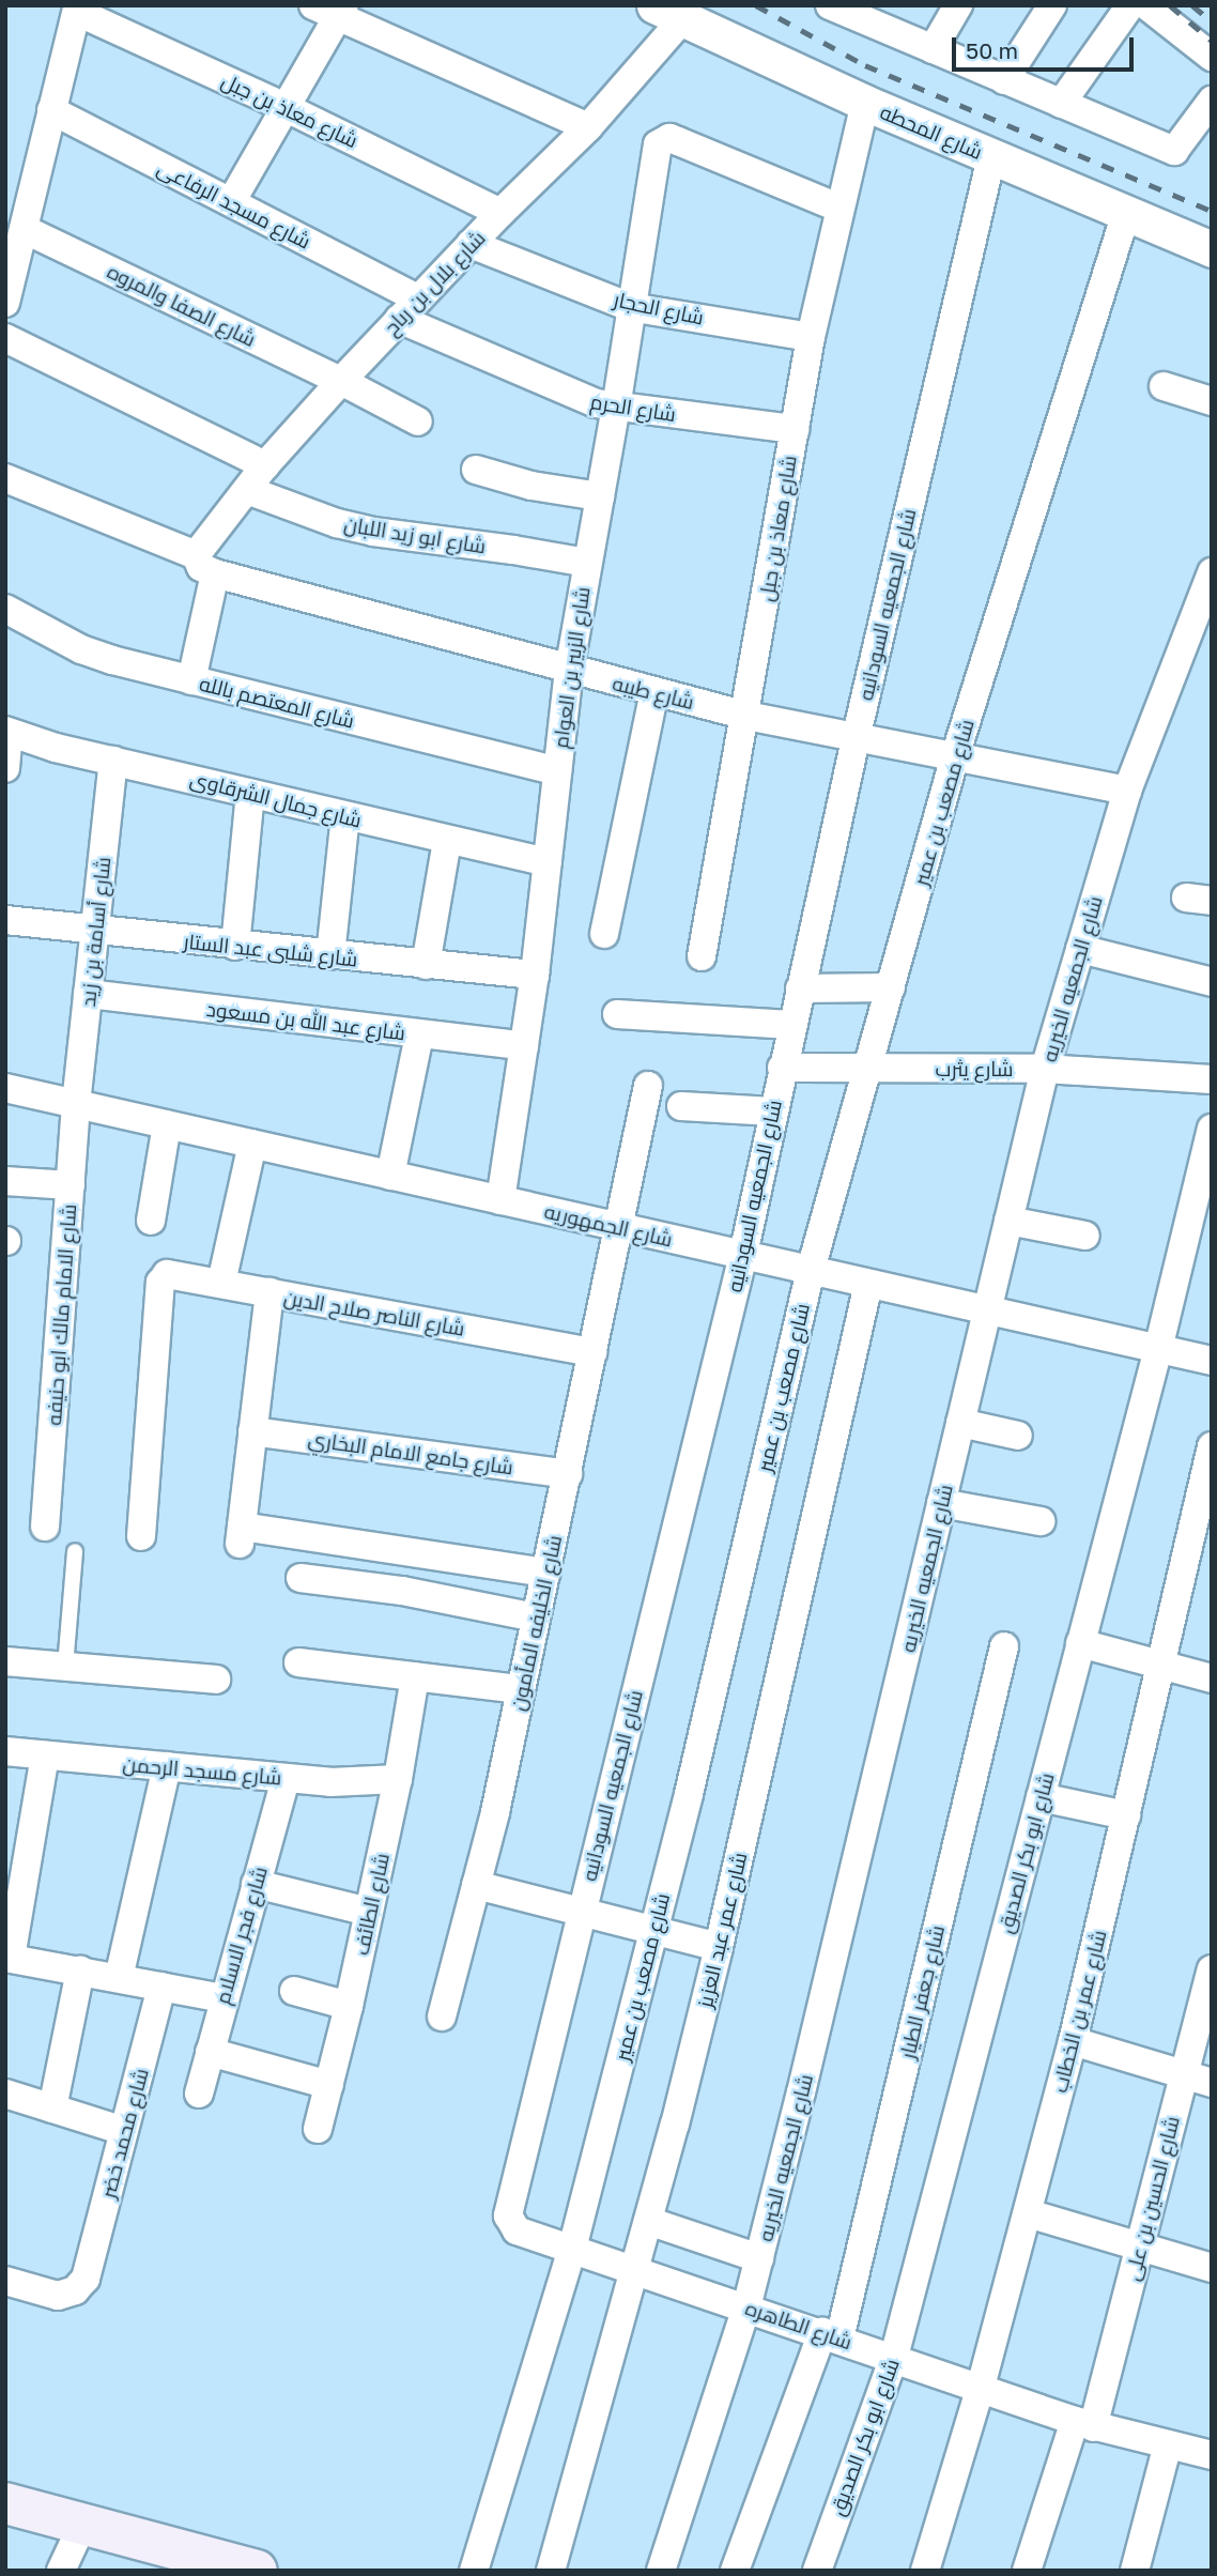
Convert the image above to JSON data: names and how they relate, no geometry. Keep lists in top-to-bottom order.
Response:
{
  "streets": {
    "street": [
      "شارع معاذ بن جبل",
      "شارع المحطه",
      "شارع مسجد الرفاعى",
      "شارع بلال بن رباح",
      "شارع الصفا والمروه",
      "شارع الحجار",
      "شارع الحرم",
      "شارع ابو زيد اللبان",
      "شارع الجمعيه السودانيه",
      "شارع الزبير بن العوام",
      "شارع طيبه",
      "شارع المعتصم بالله",
      "شارع جمال الشرقاوى",
      "شارع مصعب بن عمير",
      "شارع أسامة بن زيد",
      "شارع شلبى عبد الستار",
      "شارع الجمعيه الخيريه",
      "شارع عبد الله بن مسعود",
      "شارع يثرب",
      "شارع الجمهوريه",
      "شارع الناصر صلاح الدين",
      "شارع الامام مالك ابو حنيفه",
      "شارع جامع الامام البخاري",
      "شارع الخليفه المأمون",
      "شارع مسجد الرحمن",
      "شارع ابو بكر الصديق",
      "شارع الطائف",
      "شارع عمر عبد العزيز",
      "شارع فجر الاسلام",
      "شارع جعفر الطيار",
      "شارع عمر بن الخطاب",
      "شارع محمد خضر",
      "شارع الحسين بن على",
      "شارع الطاهره"
    ]
  },
  "crossings": [
    ["شارع معاذ بن جبل", "شارع المحطه"],
    ["شارع معاذ بن جبل", "شارع بلال بن رباح"],
    ["شارع معاذ بن جبل", "شارع الحجار"],
    ["شارع معاذ بن جبل", "شارع الحرم"],
    ["شارع معاذ بن جبل", "شارع الزبير بن العوام"],
    ["شارع معاذ بن جبل", "شارع طيبه"],
    ["شارع المحطه", "شارع بلال بن رباح"],
    ["شارع المحطه", "شارع الجمعيه السودانيه"],
    ["شارع المحطه", "شارع مصعب بن عمير"],
    ["شارع مسجد الرفاعى", "شارع بلال بن رباح"],
    ["شارع مسجد الرفاعى", "شارع الحرم"],
    ["شارع بلال بن رباح", "شارع الصفا والمروه"],
    ["شارع بلال بن رباح", "شارع الحجار"],
    ["شارع بلال بن رباح", "شارع الحرم"],
    ["شارع بلال بن رباح", "شارع ابو زيد اللبان"],
    ["شارع بلال بن رباح", "شارع طيبه"],
    ["شارع الحجار", "شارع الزبير بن العوام"],
    ["شارع الحرم", "شارع الزبير بن العوام"],
    ["شارع ابو زيد اللبان", "شارع الزبير بن العوام"],
    ["شارع الجمعيه السودانيه", "شارع طيبه"],
    ["شارع الجمعيه السودانيه", "شارع يثرب"],
    ["شارع الجمعيه السودانيه", "شارع الجمهوريه"],
    ["شارع الجمعيه السودانيه", "شارع الطاهره"],
    ["شارع الزبير بن العوام", "شارع طيبه"],
    ["شارع الزبير بن العوام", "شارع المعتصم بالله"],
    ["شارع الزبير بن العوام", "شارع جمال الشرقاوى"],
    ["شارع الزبير بن العوام", "شارع شلبى عبد الستار"],
    ["شارع الزبير بن العوام", "شارع عبد الله بن مسعود"],
    ["شارع الزبير بن العوام", "شارع الجمهوريه"],
    ["شارع طيبه", "شارع مصعب بن عمير"],
    ["شارع طيبه", "شارع الجمعيه الخيريه"],
    ["شارع جمال الشرقاوى", "شارع أسامة بن زيد"],
    ["شارع مصعب بن عمير", "شارع يثرب"],
    ["شارع مصعب بن عمير", "شارع الجمهوريه"],
    ["شارع مصعب بن عمير", "شارع الطاهره"],
    ["شارع أسامة بن زيد", "شارع شلبى عبد الستار"],
    ["شارع أسامة بن زيد", "شارع عبد الله بن مسعود"],
    ["شارع أسامة بن زيد", "شارع الجمهوريه"],
    ["شارع أسامة بن زيد", "شارع الامام مالك ابو حنيفه"],
    ["شارع الجمعيه الخيريه", "شارع يثرب"],
    ["شارع الجمعيه الخيريه", "شارع الجمهوريه"],
    ["شارع الجمعيه الخيريه", "شارع الطاهره"],
    ["شارع الجمهوريه", "شارع الامام مالك ابو حنيفه"],
    ["شارع الجمهوريه", "شارع الخليفه المأمون"],
    ["شارع الجمهوريه", "شارع ابو بكر الصديق"],
    ["شارع الجمهوريه", "شارع عمر عبد العزيز"],
    ["شارع الناصر صلاح الدين", "شارع الخليفه المأمون"],
    ["شارع جامع الامام البخاري", "شارع الخليفه المأمون"],
    ["شارع مسجد الرحمن", "شارع الطائف"],
    ["شارع مسجد الرحمن", "شارع فجر الاسلام"],
    ["شارع ابو بكر الصديق", "شارع الطاهره"],
    ["شارع عمر عبد العزيز", "شارع الطاهره"],
    ["شارع جعفر الطيار", "شارع الطاهره"],
    ["شارع عمر بن الخطاب", "شارع الطاهره"],
    ["شارع الحسين بن على", "شارع الطاهره"]
  ],
  "scale_bar": "50 m"
}
